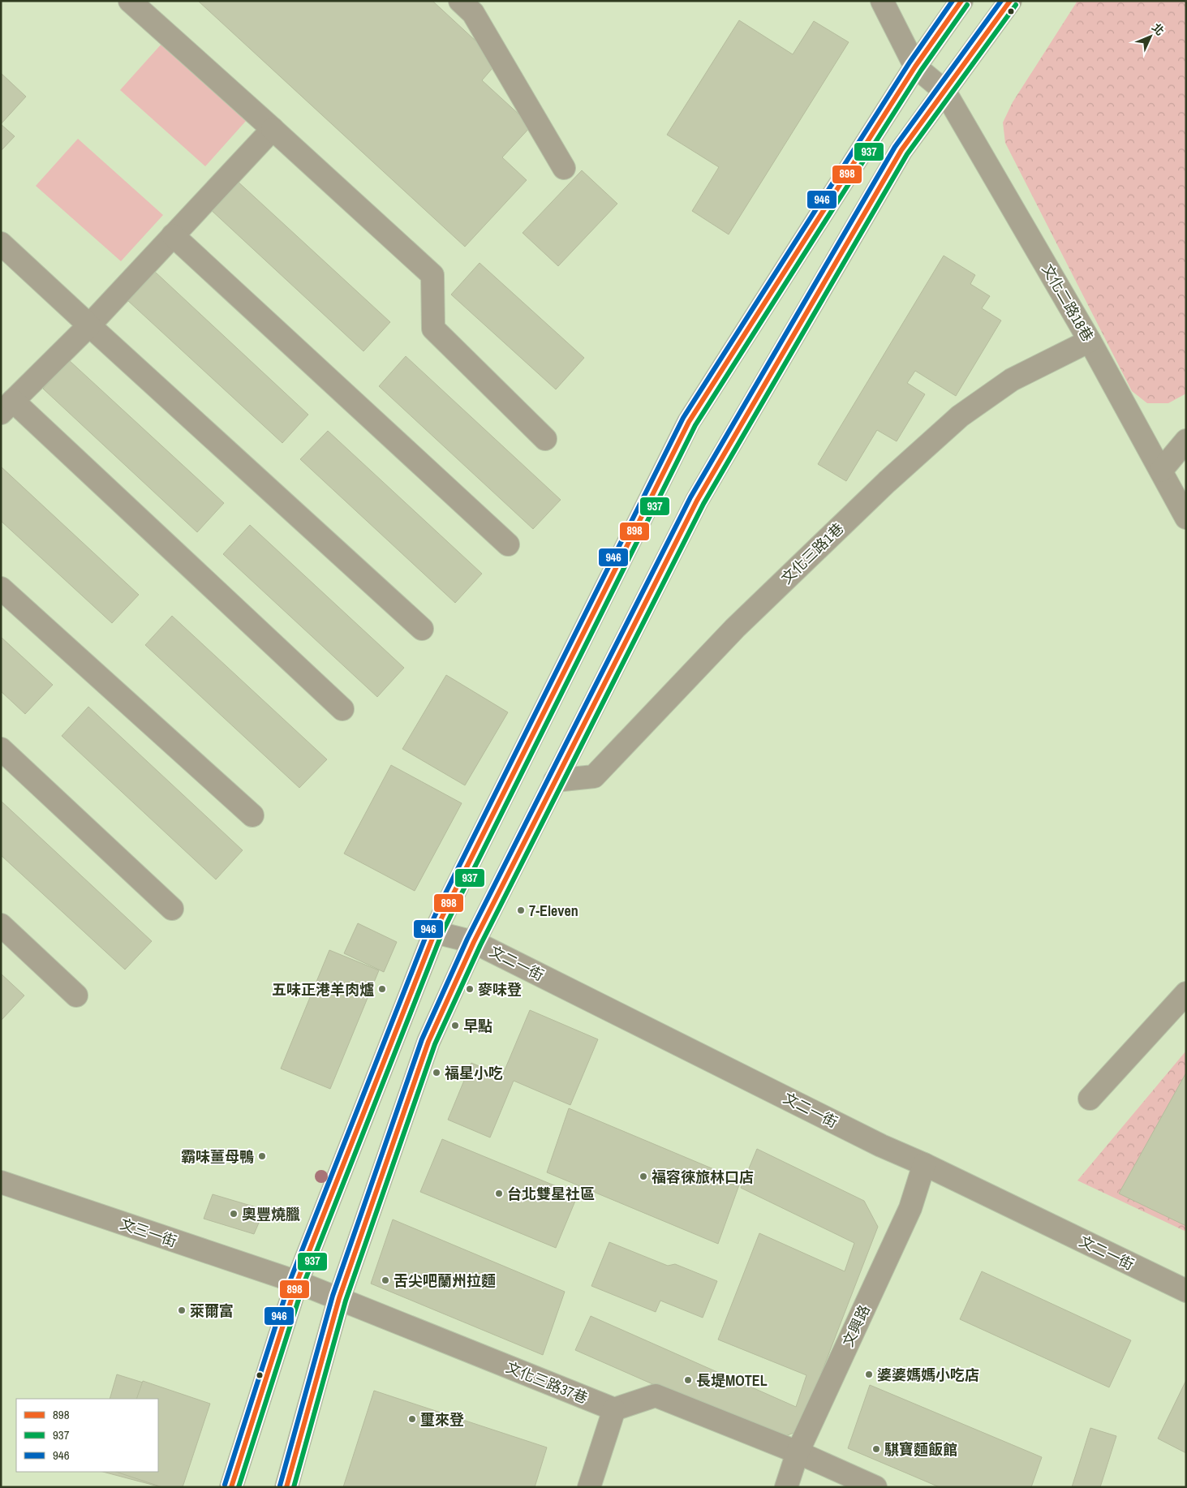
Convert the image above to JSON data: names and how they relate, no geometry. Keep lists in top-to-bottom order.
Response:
{
  "streets": {
    "street": [
      "文化二路18巷",
      "文化三路1巷",
      "文二一街",
      "文三一街",
      "文興路",
      "文化三路37巷"
    ]
  },
  "crossings": [
    ["文化二路18巷", "文化三路1巷"],
    ["文二一街", "文興路"],
    ["文三一街", "文化三路37巷"]
  ],
  "places": [
    "7-Eleven",
    "五味正港羊肉爐",
    "麥味登",
    "早點",
    "福星小吃",
    "霸味薑母鴨",
    "福容徠旅林口店",
    "台北雙星社區",
    "奧豐燒臘",
    "舌尖吧蘭州拉麵",
    "萊爾富",
    "婆婆媽媽小吃店",
    "長堤MOTEL",
    "璽來登",
    "騏寶麵飯館"
  ],
  "lines": ["transit line 898", "transit line 946", "transit line 937"],
  "legend": ["898", "937", "946"],
  "north": "top right"
}
